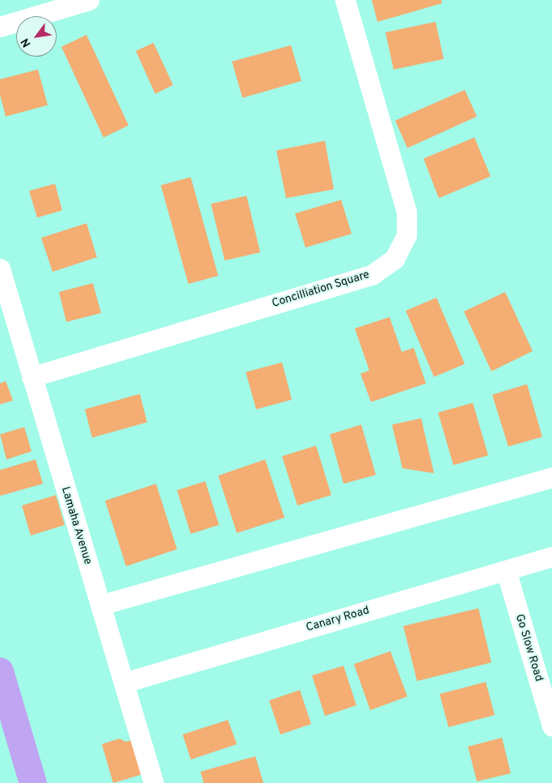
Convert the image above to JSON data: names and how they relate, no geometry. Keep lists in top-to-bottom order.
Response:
{
  "streets": {
    "street": [
      "Concilliation Square",
      "Lamaha Avenue",
      "Canary Road",
      "Go Slow Road"
    ]
  },
  "crossings": [
    ["Concilliation Square", "Lamaha Avenue"],
    ["Lamaha Avenue", "Canary Road"],
    ["Canary Road", "Go Slow Road"]
  ],
  "north": "bottom left"
}
